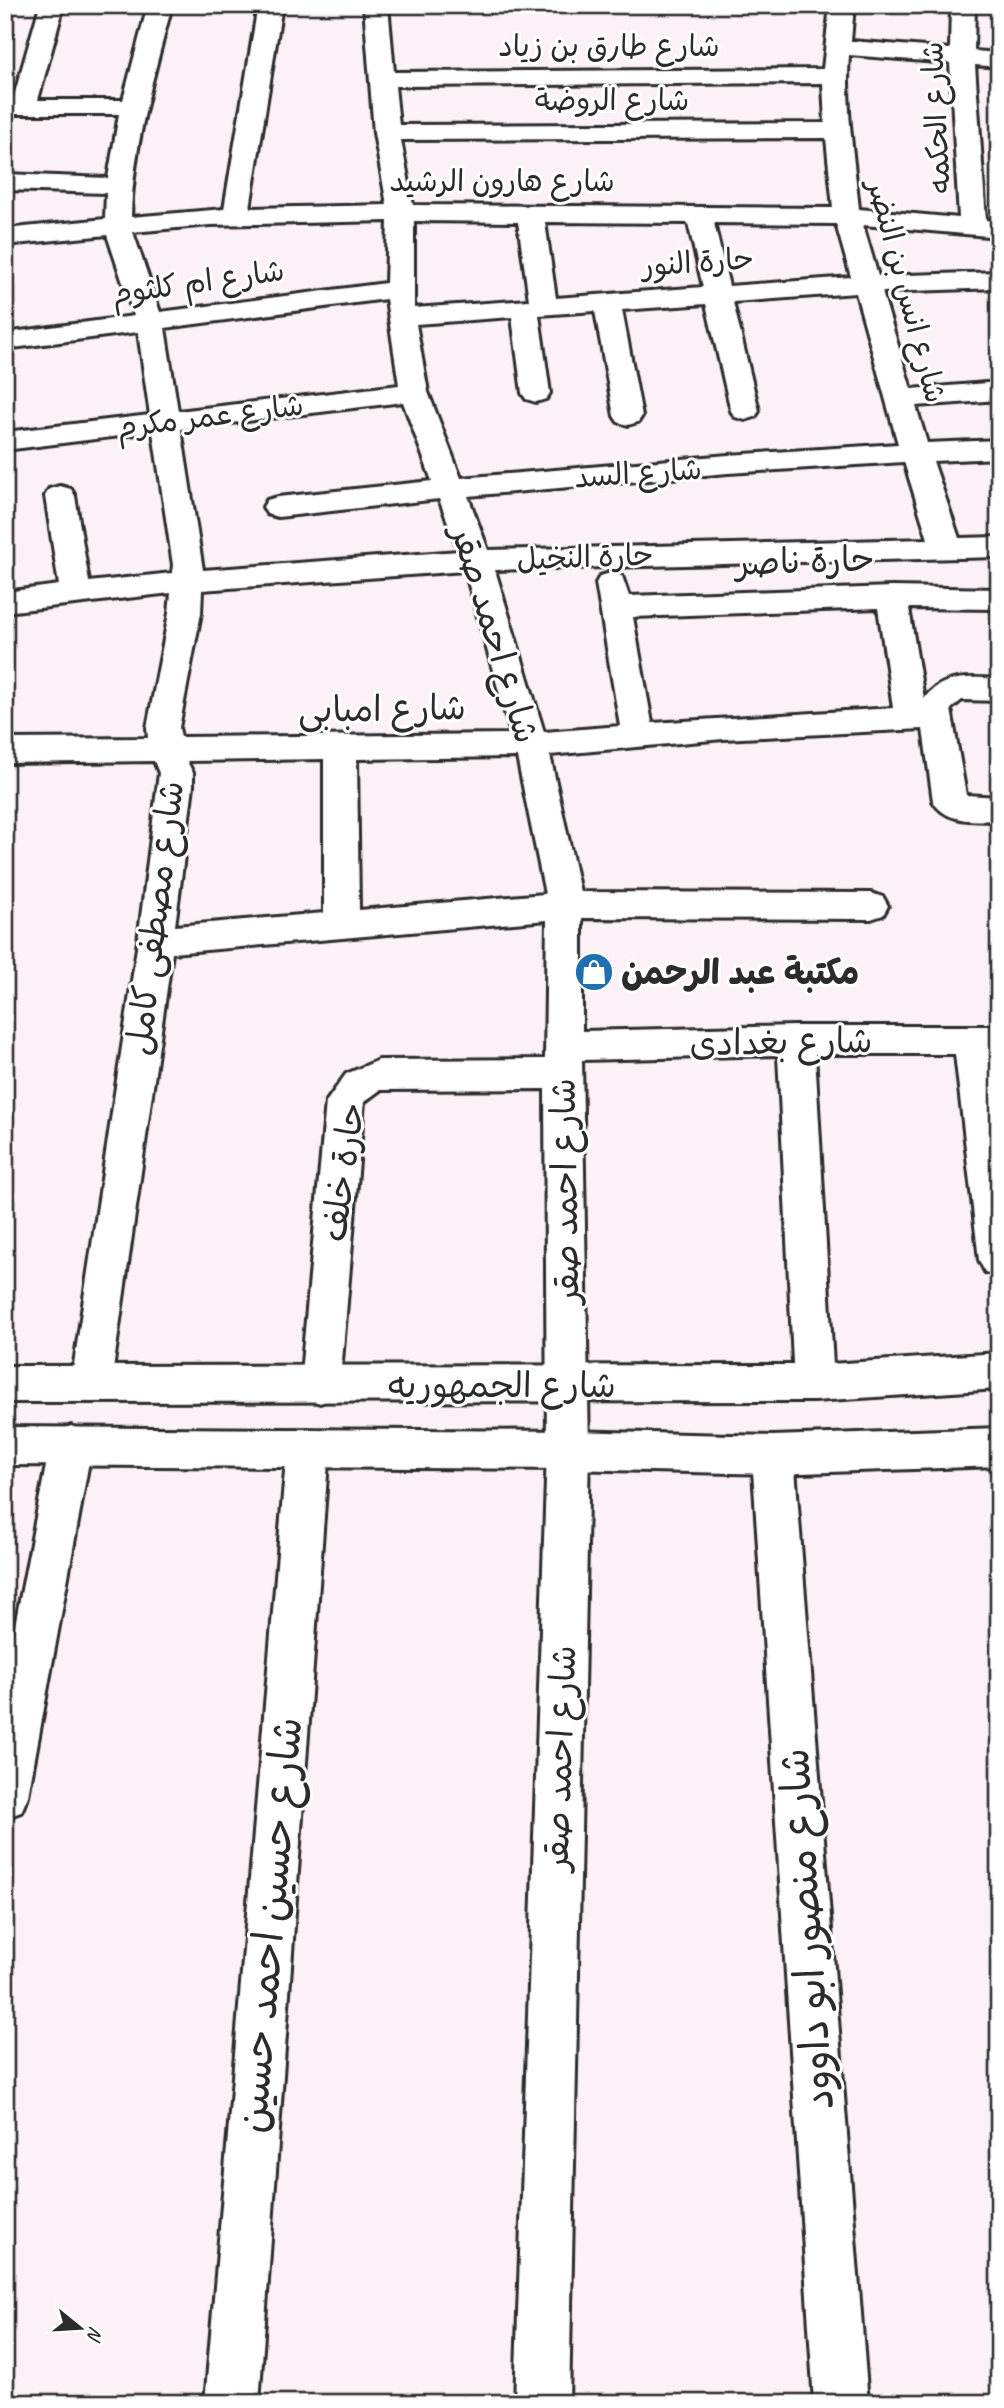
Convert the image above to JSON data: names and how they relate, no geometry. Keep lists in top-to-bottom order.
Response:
{
  "streets": {
    "street": [
      "شارع طارق بن زياد",
      "شارع الروضة",
      "شارع الحكمه",
      "شارع هارون الرشيد",
      "حارة النور",
      "شارع ام كلثوم",
      "شارع انس بن النضر",
      "شارع عمر مكرم",
      "شارع السد",
      "حارة النخيل",
      "حارة ناصر",
      "شارع احمد صقر",
      "شارع امبابى",
      "شارع مصطفى كامل",
      "شارع بغدادى",
      "حارة خلف",
      "شارع الجمهوريه",
      "شارع حسين احمد حسين",
      "شارع منصور ابو داوود"
    ]
  },
  "crossings": [
    ["شارع طارق بن زياد", "شارع انس بن النضر"],
    ["شارع طارق بن زياد", "شارع احمد صقر"],
    ["شارع الروضة", "شارع انس بن النضر"],
    ["شارع الروضة", "شارع احمد صقر"],
    ["شارع الحكمه", "شارع هارون الرشيد"],
    ["شارع هارون الرشيد", "شارع انس بن النضر"],
    ["شارع هارون الرشيد", "شارع احمد صقر"],
    ["شارع هارون الرشيد", "شارع مصطفى كامل"],
    ["حارة النور", "شارع ام كلثوم"],
    ["حارة النور", "شارع انس بن النضر"],
    ["حارة النور", "شارع احمد صقر"],
    ["شارع ام كلثوم", "شارع احمد صقر"],
    ["شارع ام كلثوم", "شارع مصطفى كامل"],
    ["شارع انس بن النضر", "شارع السد"],
    ["شارع انس بن النضر", "حارة النخيل"],
    ["شارع عمر مكرم", "شارع احمد صقر"],
    ["شارع عمر مكرم", "شارع مصطفى كامل"],
    ["شارع السد", "شارع احمد صقر"],
    ["حارة النخيل", "شارع احمد صقر"],
    ["حارة النخيل", "شارع مصطفى كامل"],
    ["شارع احمد صقر", "شارع امبابى"],
    ["شارع احمد صقر", "شارع بغدادى"],
    ["شارع احمد صقر", "حارة خلف"],
    ["شارع احمد صقر", "شارع الجمهوريه"],
    ["شارع امبابى", "شارع مصطفى كامل"],
    ["شارع مصطفى كامل", "شارع الجمهوريه"],
    ["شارع بغدادى", "حارة خلف"],
    ["حارة خلف", "شارع الجمهوريه"],
    ["شارع الجمهوريه", "شارع حسين احمد حسين"],
    ["شارع الجمهوريه", "شارع منصور ابو داوود"]
  ],
  "places": {
    "shop": ["مكتبة عبد الرحمن"]
  },
  "north": "right"
}
